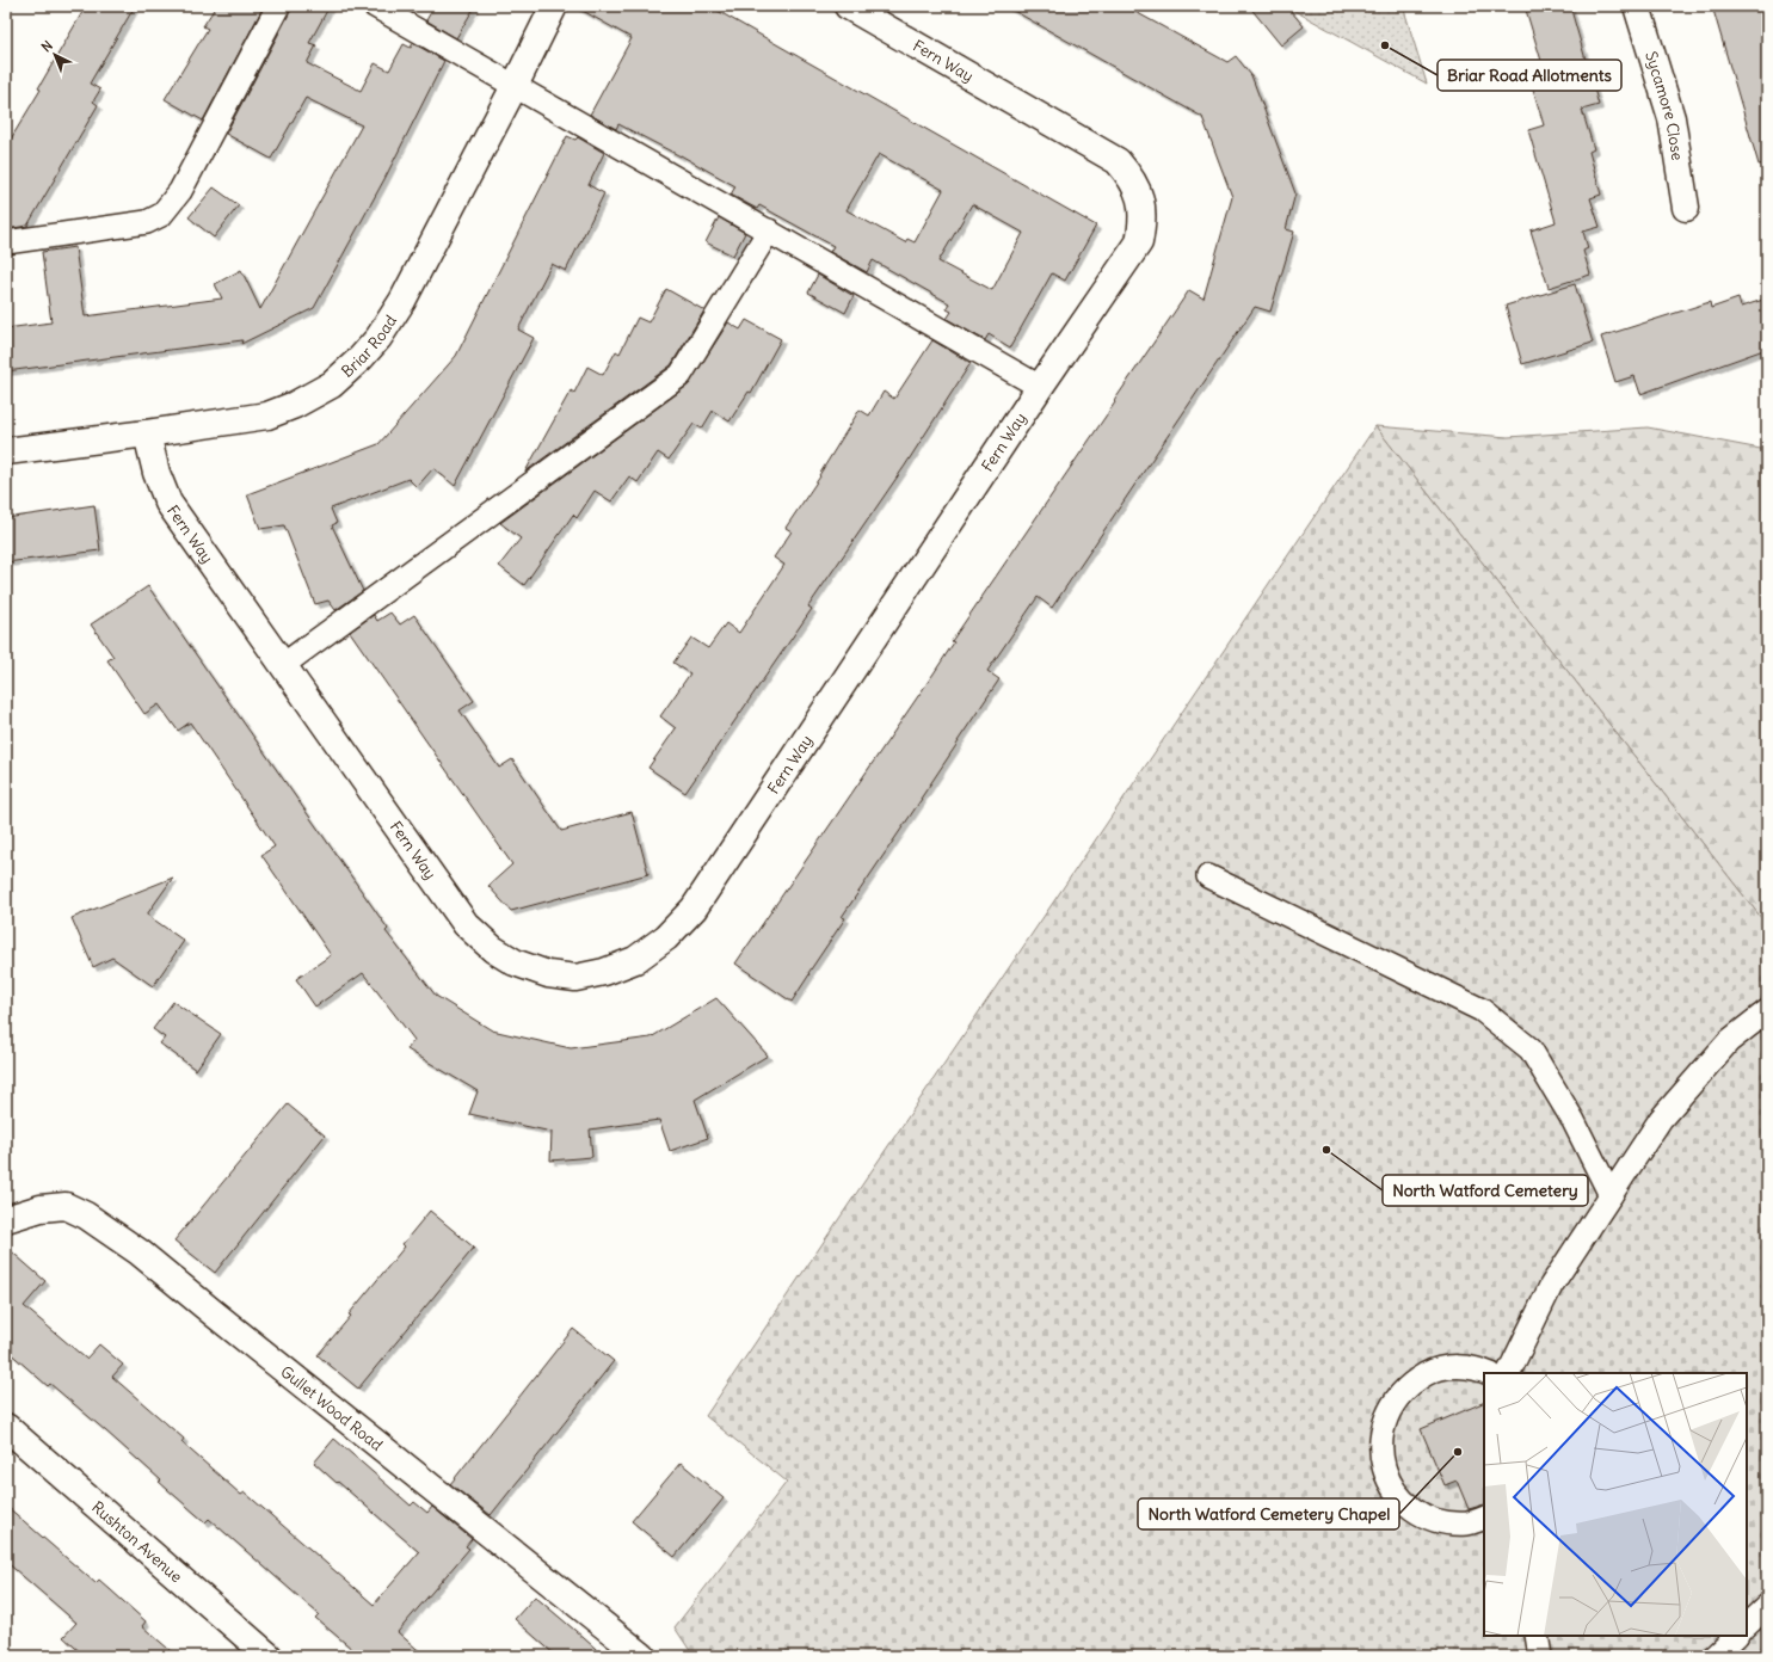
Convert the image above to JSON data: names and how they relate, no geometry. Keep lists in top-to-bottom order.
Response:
{
  "streets": {
    "street": [
      "Fern Way",
      "Sycamore Close",
      "Briar Road",
      "Gullet Wood Road",
      "Rushton Avenue"
    ]
  },
  "crossings": [
    ["Fern Way", "Briar Road"]
  ],
  "places": ["Briar Road Allotments", "North Watford Cemetery", "North Watford Cemetery Chapel"],
  "north": "top left"
}
